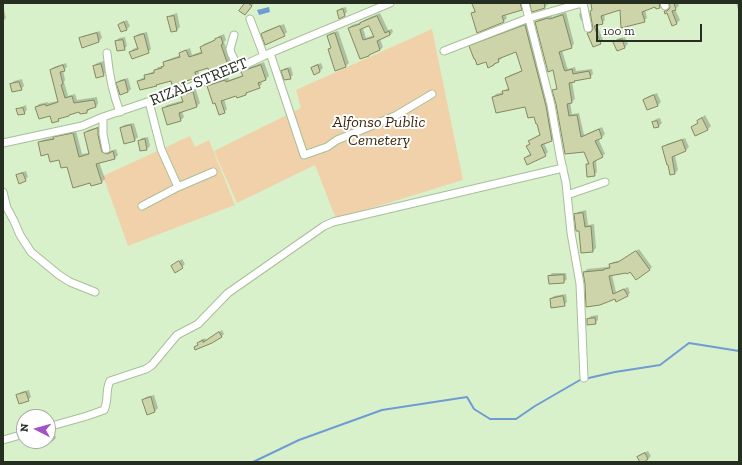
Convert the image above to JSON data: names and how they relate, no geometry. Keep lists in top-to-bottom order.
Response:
{
  "streets": {
    "street": ["RIZAL STREET"]
  },
  "parks": ["Alfonso Public Cemetery"],
  "scale_bar": "100 m",
  "north": "left"
}
